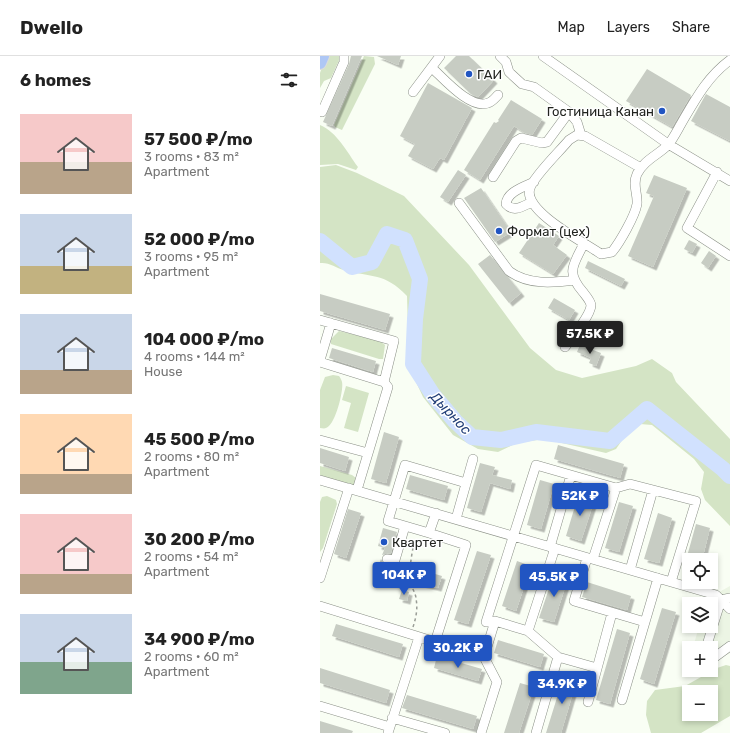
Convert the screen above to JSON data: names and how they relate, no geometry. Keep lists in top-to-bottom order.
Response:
{
  "water": ["Дырнос"],
  "places": [
    "ГАИ",
    "Гостиница Канан",
    "Формат (цех)",
    "Квартет"
  ],
  "page": {
    "header": "Dwello",
    "nav": ["Map", "Layers", "Share"],
    "heading": "6 homes",
    "list": [
      {
        "name": "57 500 ₽/mo",
        "note": "3 rooms · 83 m² · Apartment"
      },
      {
        "name": "52 000 ₽/mo",
        "note": "3 rooms · 95 m² · Apartment"
      },
      {
        "name": "104 000 ₽/mo",
        "note": "4 rooms · 144 m² · House"
      },
      {
        "name": "45 500 ₽/mo",
        "note": "2 rooms · 80 m² · Apartment"
      },
      {
        "name": "30 200 ₽/mo",
        "note": "2 rooms · 54 m² · Apartment"
      },
      {
        "name": "34 900 ₽/mo",
        "note": "2 rooms · 60 m² · Apartment"
      }
    ],
    "price": [
      "57.5K ₽",
      "52K ₽",
      "104K ₽",
      "45.5K ₽",
      "30.2K ₽",
      "34.9K ₽"
    ],
    "map_buttons": ["+", "−"]
  }
}
